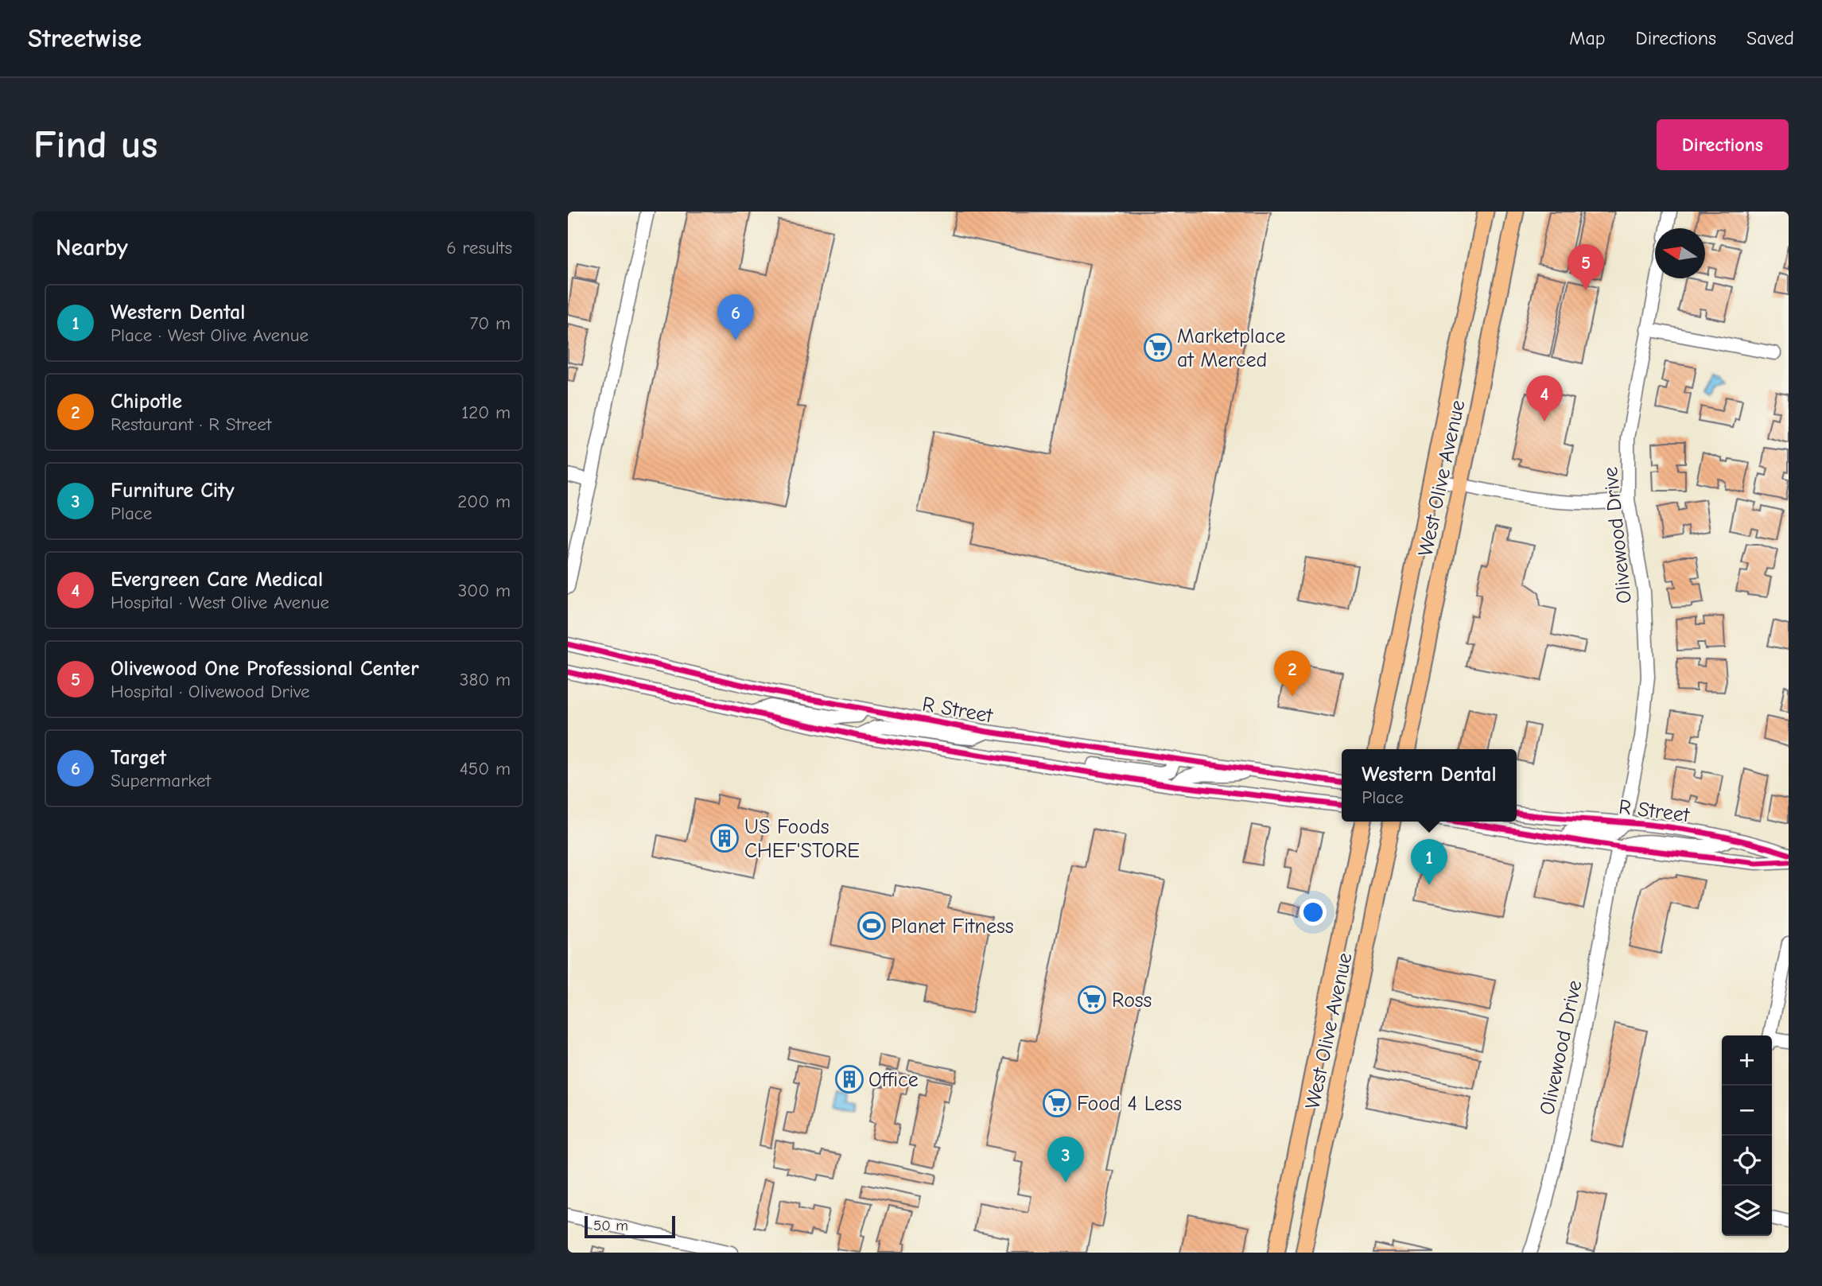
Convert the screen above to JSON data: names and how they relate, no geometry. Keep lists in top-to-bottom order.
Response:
{
  "streets": {
    "main road": ["West Olive Avenue"],
    "street": ["Olivewood Drive", "R Street"]
  },
  "crossings": [
    ["Olivewood Drive", "R Street"]
  ],
  "places": {
    "supermarket": ["Marketplace at Merced", "Ross", "Food 4 Less"],
    "building": ["US Foods CHEF'STORE", "Office"],
    "sports": ["Planet Fitness"]
  },
  "scale_bar": "50 m",
  "north": "left",
  "page": {
    "header": "Streetwise",
    "nav": ["Map", "Directions", "Saved"],
    "buttons": "Directions",
    "title": "Find us",
    "heading": ["Nearby", "6 results"],
    "pins": [
      "5",
      "6",
      "4",
      "2",
      "1",
      "3"
    ],
    "list": [
      {
        "mark": "1",
        "name": "Western Dental",
        "note": "Place · West Olive Avenue",
        "value": "70 m"
      },
      {
        "mark": "2",
        "name": "Chipotle",
        "note": "Restaurant · R Street",
        "value": "120 m"
      },
      {
        "mark": "3",
        "name": "Furniture City",
        "note": "Place",
        "value": "200 m"
      },
      {
        "mark": "4",
        "name": "Evergreen Care Medical",
        "note": "Hospital · West Olive Avenue",
        "value": "300 m"
      },
      {
        "mark": "5",
        "name": "Olivewood One Professional Center",
        "note": "Hospital · Olivewood Drive",
        "value": "380 m"
      },
      {
        "mark": "6",
        "name": "Target",
        "note": "Supermarket",
        "value": "450 m"
      }
    ],
    "popup": ["Western Dental", "Place"],
    "map_buttons": ["+", "−"],
    "scale": "50 m"
  }
}
